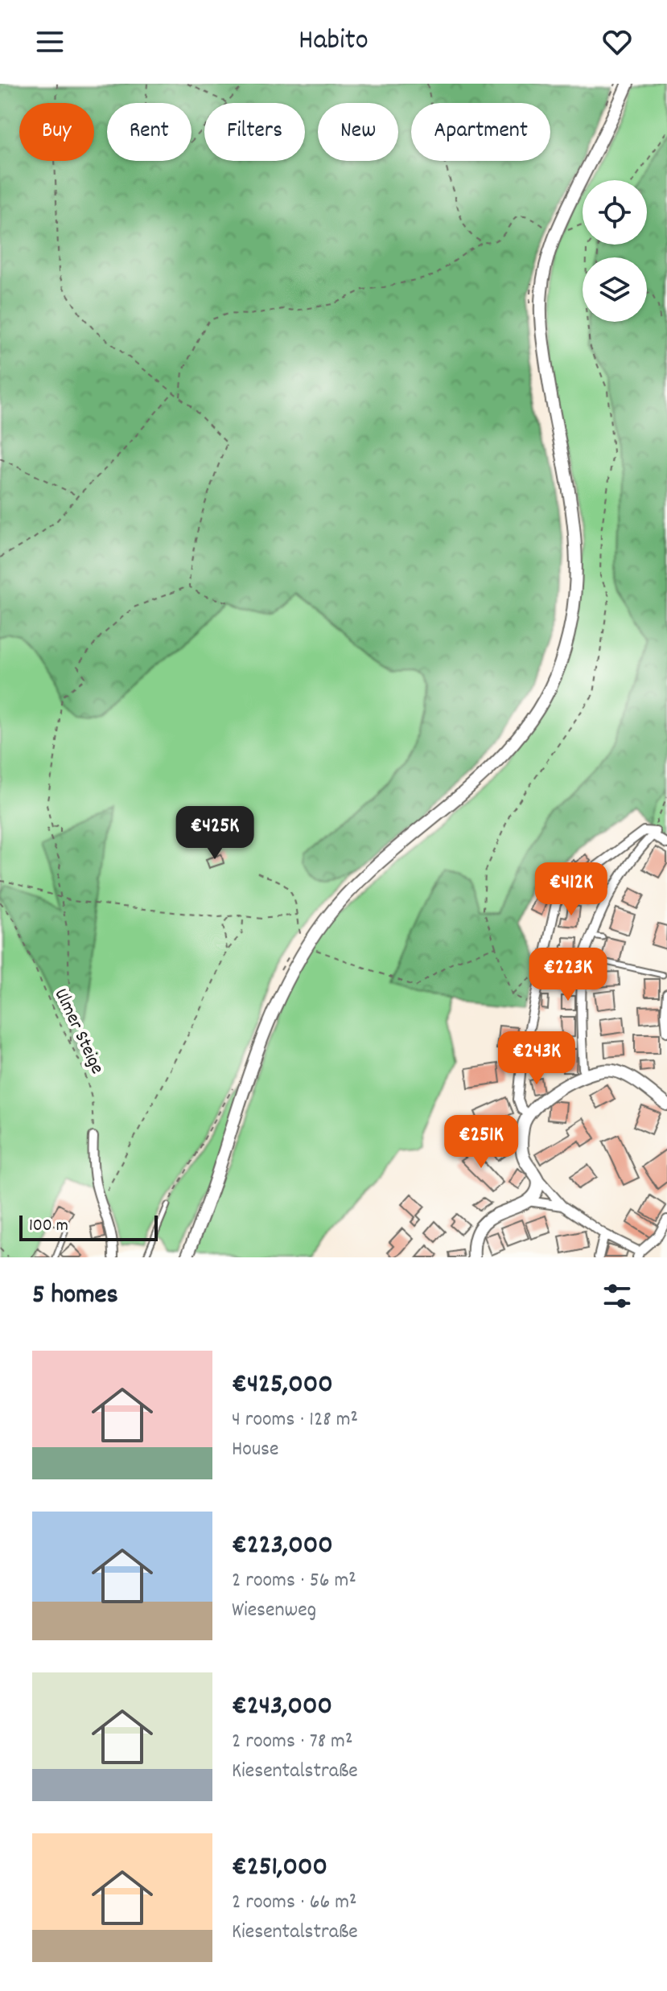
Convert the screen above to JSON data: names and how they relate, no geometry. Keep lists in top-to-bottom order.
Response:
{
  "streets": {
    "path": ["Ulmer Steige"]
  },
  "scale_bar": "100 m",
  "page": {
    "header": "Habito",
    "chip": [
      "Buy",
      "Rent",
      "Filters",
      "New",
      "Apartment"
    ],
    "price": [
      "€425K",
      "€412K",
      "€223K",
      "€243K",
      "€251K"
    ],
    "scale": "100 m",
    "heading": "5 homes",
    "list": [
      {
        "name": "€425,000",
        "note": "4 rooms · 128 m² · House"
      },
      {
        "name": "€223,000",
        "note": "2 rooms · 56 m² · Wiesenweg"
      },
      {
        "name": "€243,000",
        "note": "2 rooms · 78 m² · Kiesentalstraße"
      },
      {
        "name": "€251,000",
        "note": "2 rooms · 66 m² · Kiesentalstraße"
      }
    ]
  }
}
